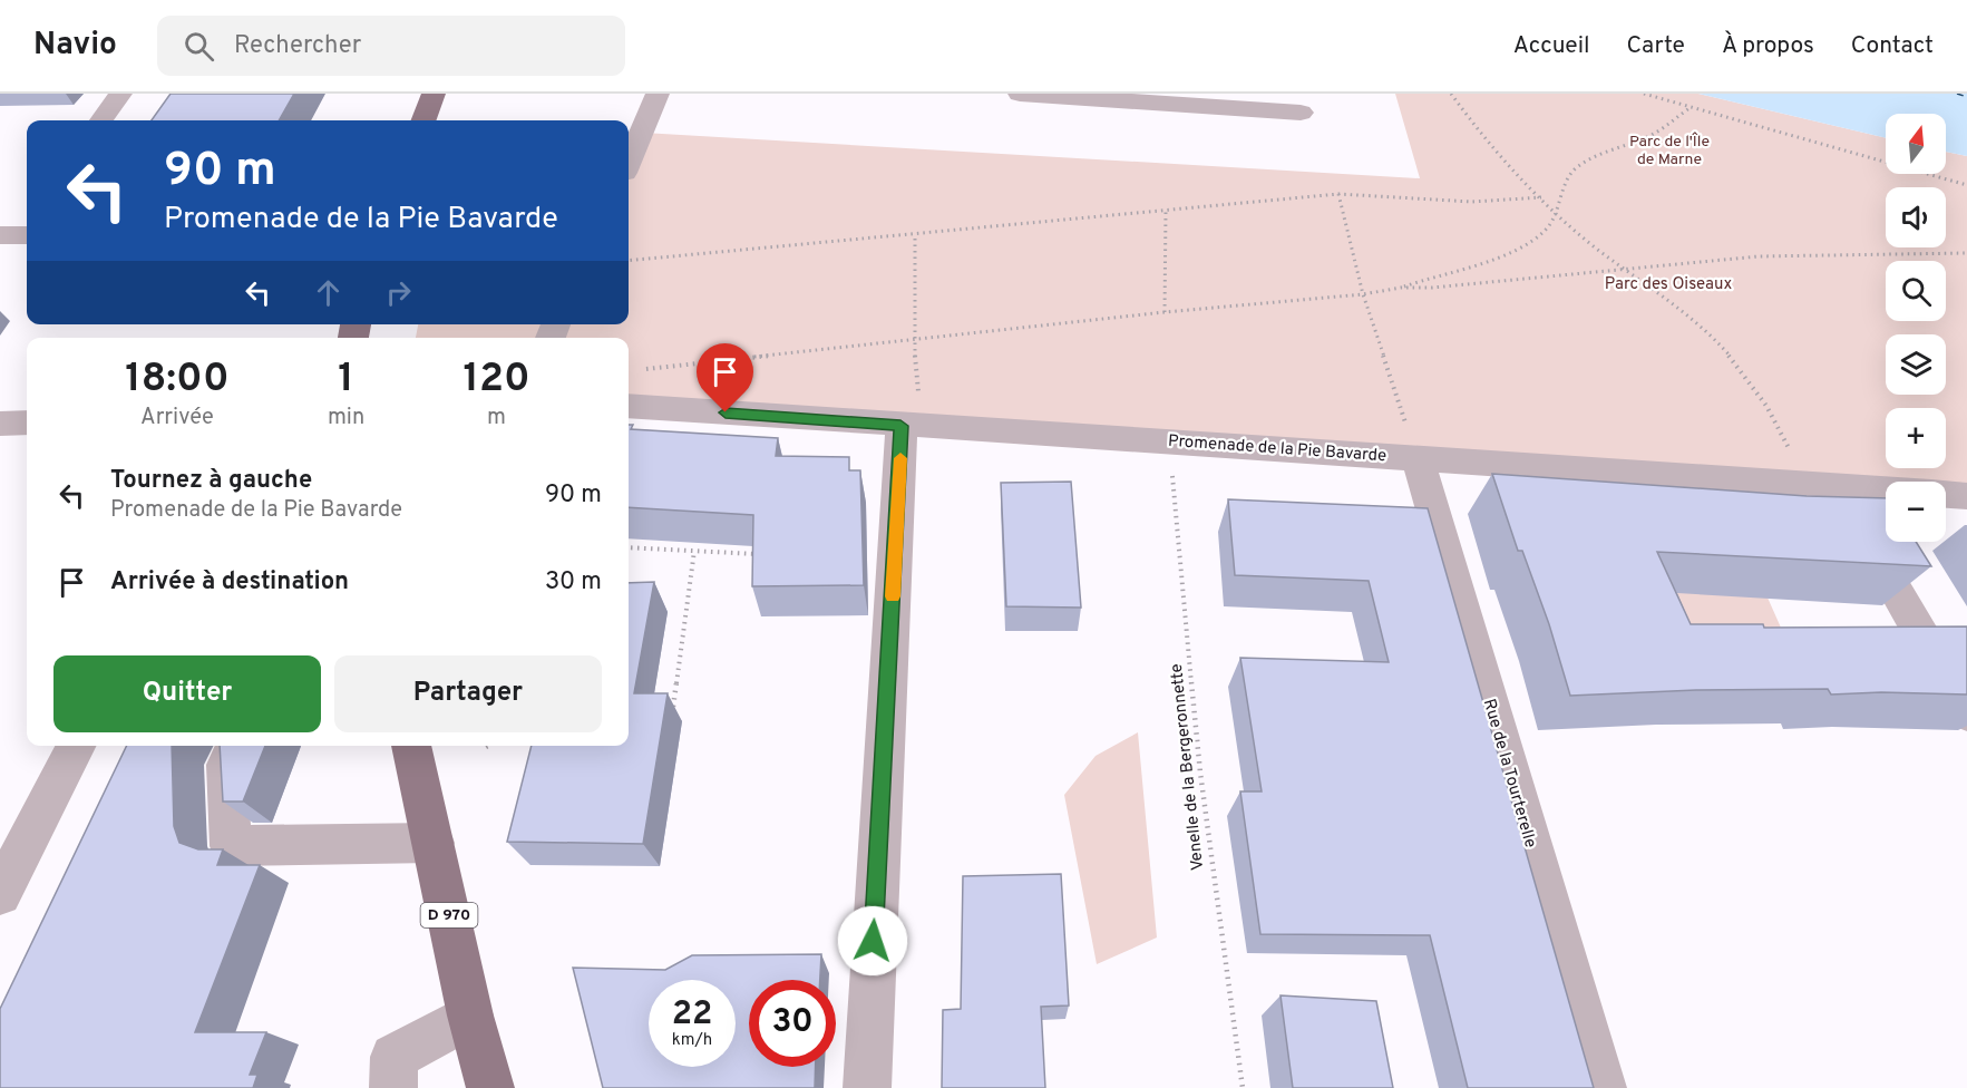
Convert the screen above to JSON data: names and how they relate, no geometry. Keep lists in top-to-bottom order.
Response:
{
  "streets": {
    "main road": ["D 970"],
    "street": ["Promenade de la Pie Bavarde", "Rue de la Tourterelle"],
    "path": ["Venelle de la Bergeronnette"]
  },
  "crossings": [
    ["Promenade de la Pie Bavarde", "Venelle de la Bergeronnette"],
    ["Promenade de la Pie Bavarde", "Rue de la Tourterelle"]
  ],
  "parks": ["Parc de l'Île de Marne", "Parc des Oiseaux"],
  "north": "top",
  "page": {
    "header": "Navio",
    "search": "Rechercher",
    "nav": [
      "Accueil",
      "Carte",
      "À propos",
      "Contact"
    ],
    "map_buttons": ["+", "−"],
    "turn": ["90 m", "Promenade de la Pie Bavarde"],
    "eta": [
      "18:00",
      "Arrivée",
      "1",
      "min",
      "120",
      "m"
    ],
    "list": [
      {
        "name": "Tournez à gauche",
        "note": "Promenade de la Pie Bavarde",
        "value": "90 m"
      },
      {
        "name": "Arrivée à destination",
        "value": "30 m"
      }
    ],
    "buttons": ["Quitter", "Partager"],
    "speed": "22 km/h",
    "limit": "30"
  }
}
